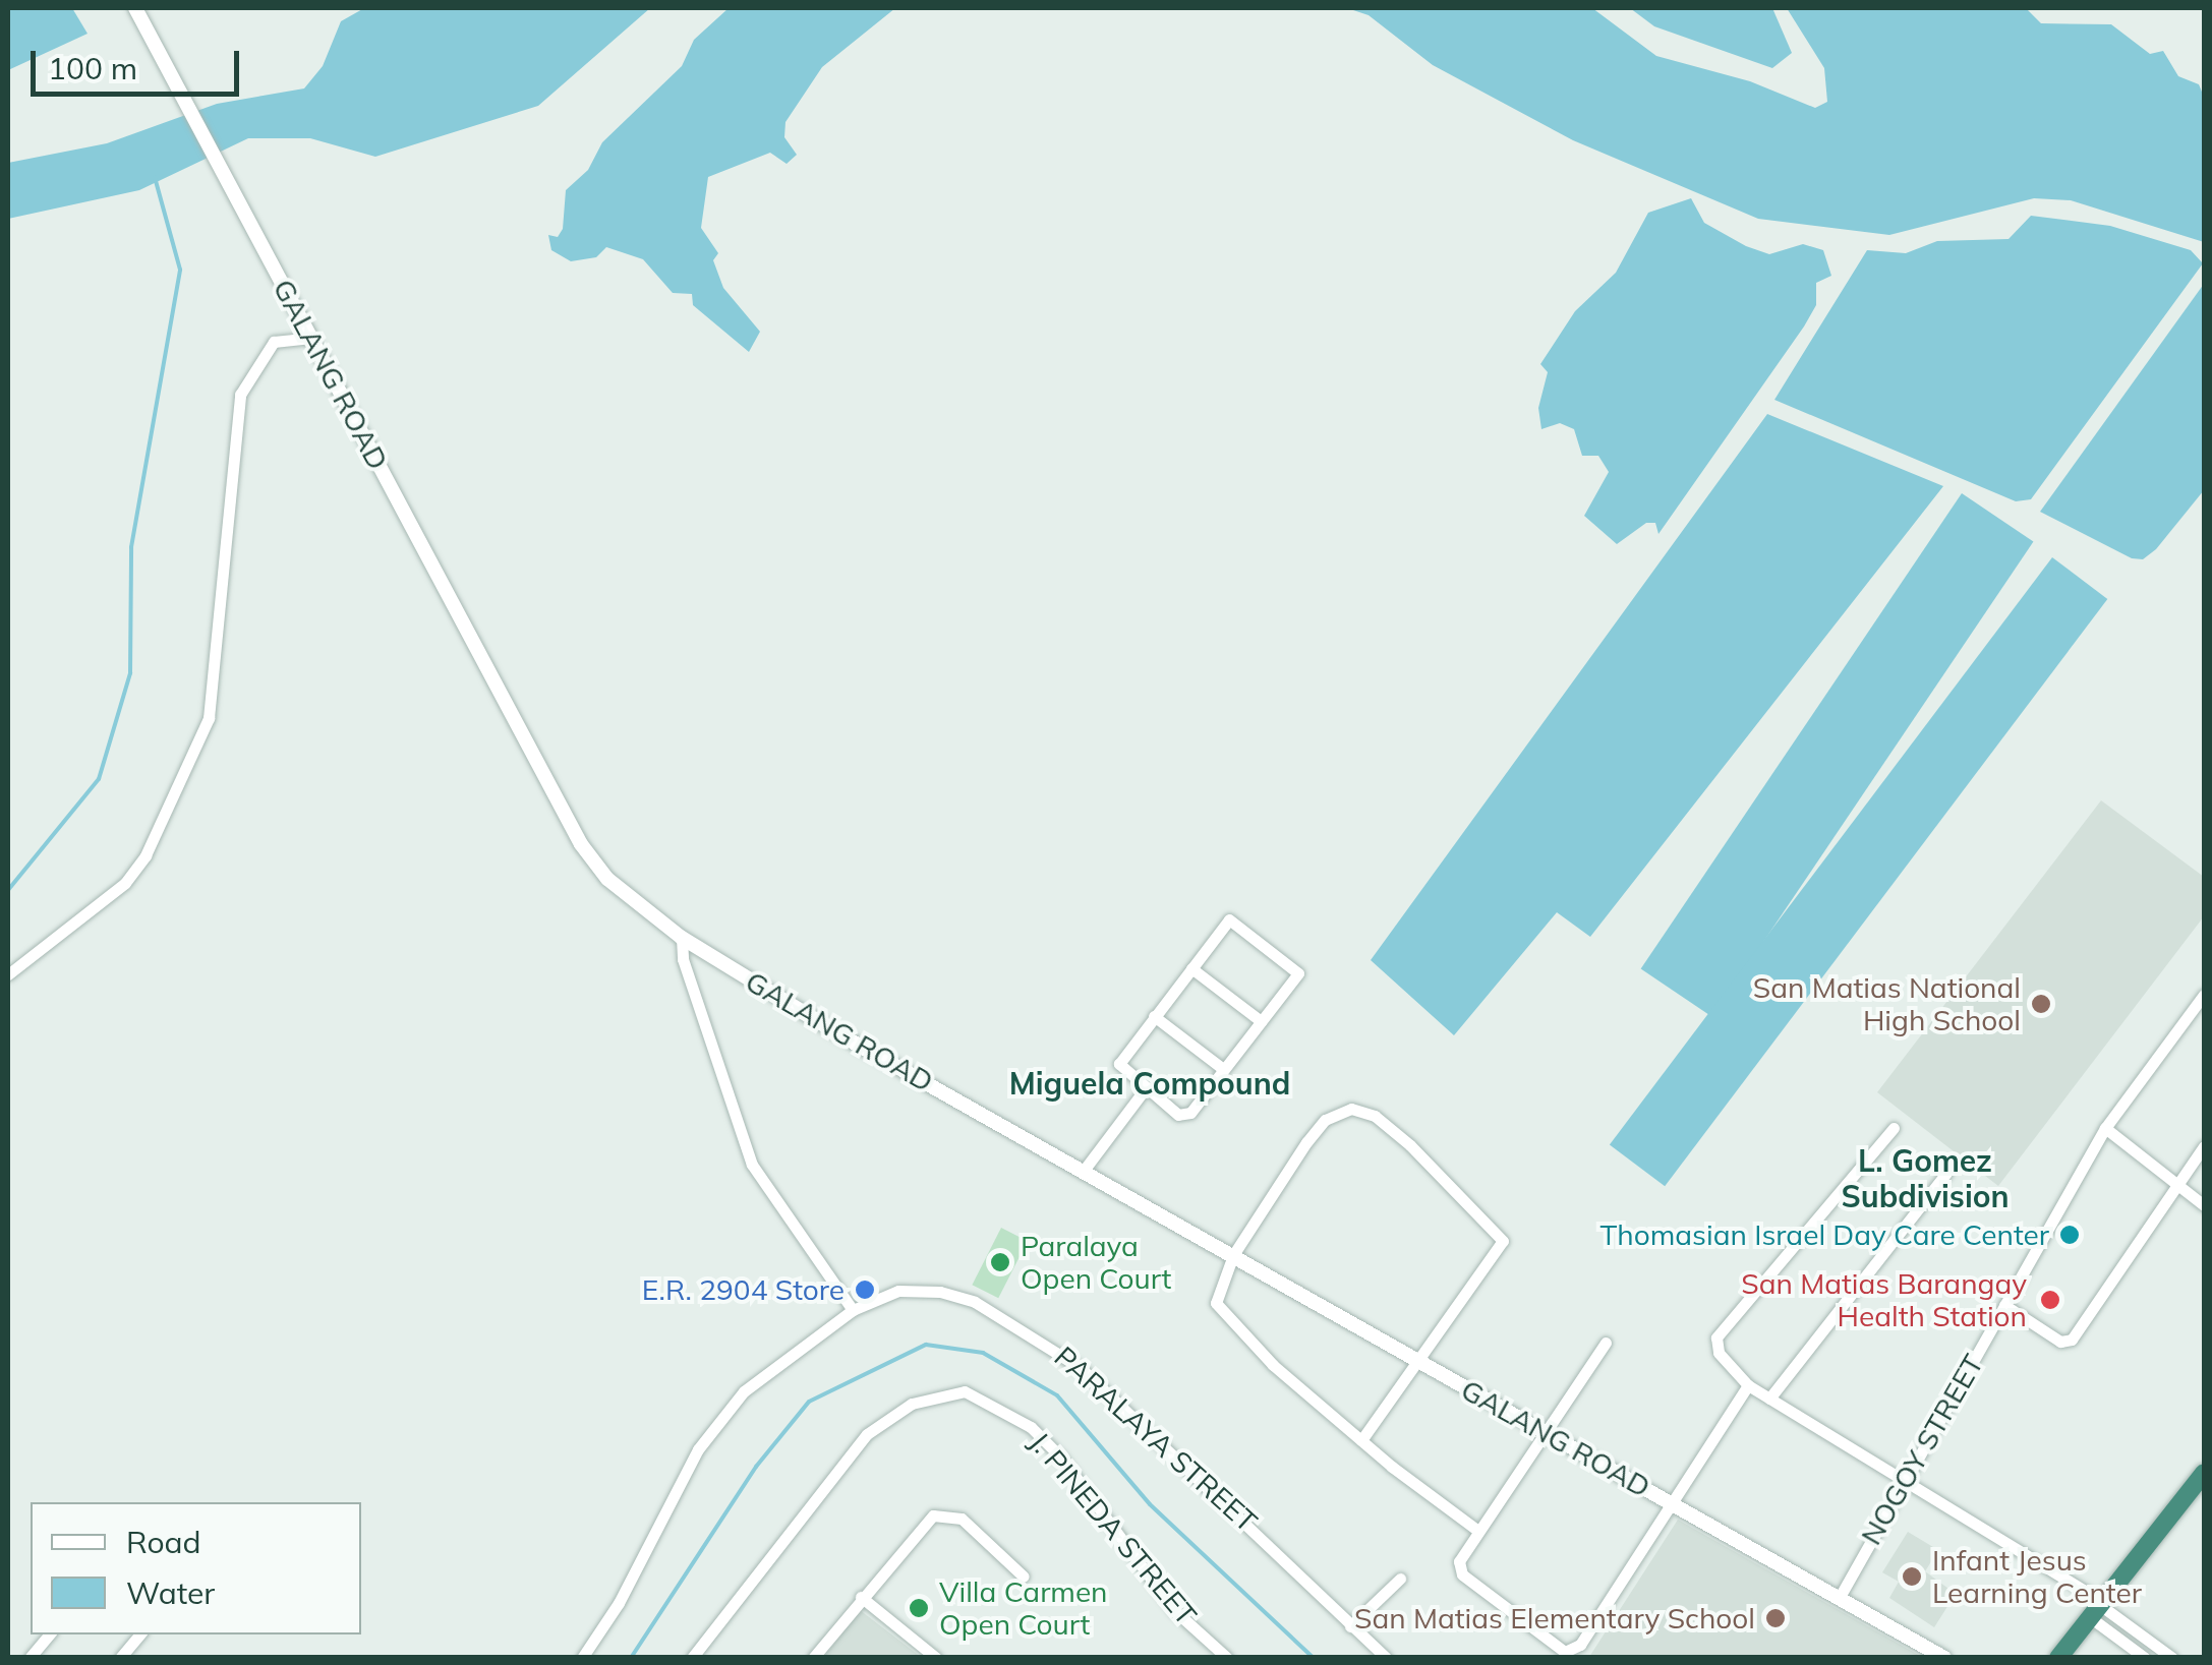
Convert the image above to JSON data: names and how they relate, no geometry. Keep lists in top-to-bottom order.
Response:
{
  "streets": {
    "street": [
      "GALANG ROAD",
      "PARALAYA STREET",
      "NOGOY STREET",
      "J. PINEDA STREET"
    ]
  },
  "crossings": [
    ["GALANG ROAD", "NOGOY STREET"]
  ],
  "districts": ["Miguela Compound", "L. Gomez Subdivision"],
  "places": [
    "San Matias National High School",
    "Thomasian Israel Day Care Center",
    "Paralaya Open Court",
    "E.R. 2904 Store",
    "San Matias Barangay Health Station",
    "Infant Jesus Learning Center",
    "Villa Carmen Open Court",
    "San Matias Elementary School"
  ],
  "legend": ["Road", "Water"],
  "scale_bar": "100 m"
}
